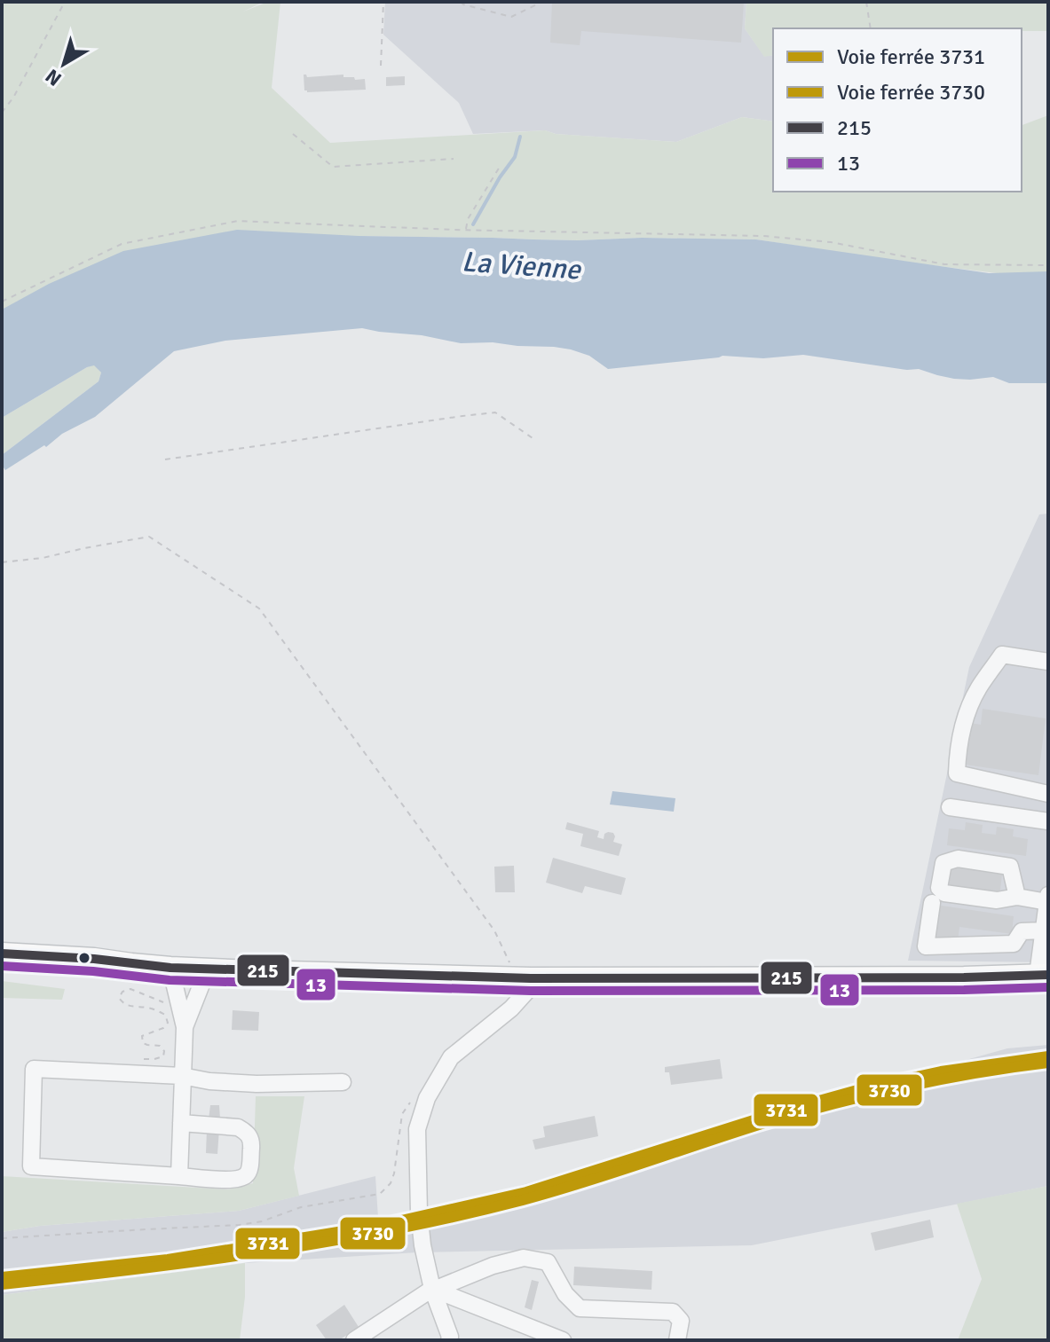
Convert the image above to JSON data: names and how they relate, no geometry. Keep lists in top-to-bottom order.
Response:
{
  "water": ["La Vienne"],
  "lines": [
    "transit line 215",
    "transit line 13",
    "rail line 3731",
    "rail line 3730"
  ],
  "legend": [
    "Voie ferrée 3731",
    "Voie ferrée 3730",
    "215",
    "13"
  ],
  "north": "bottom left"
}
